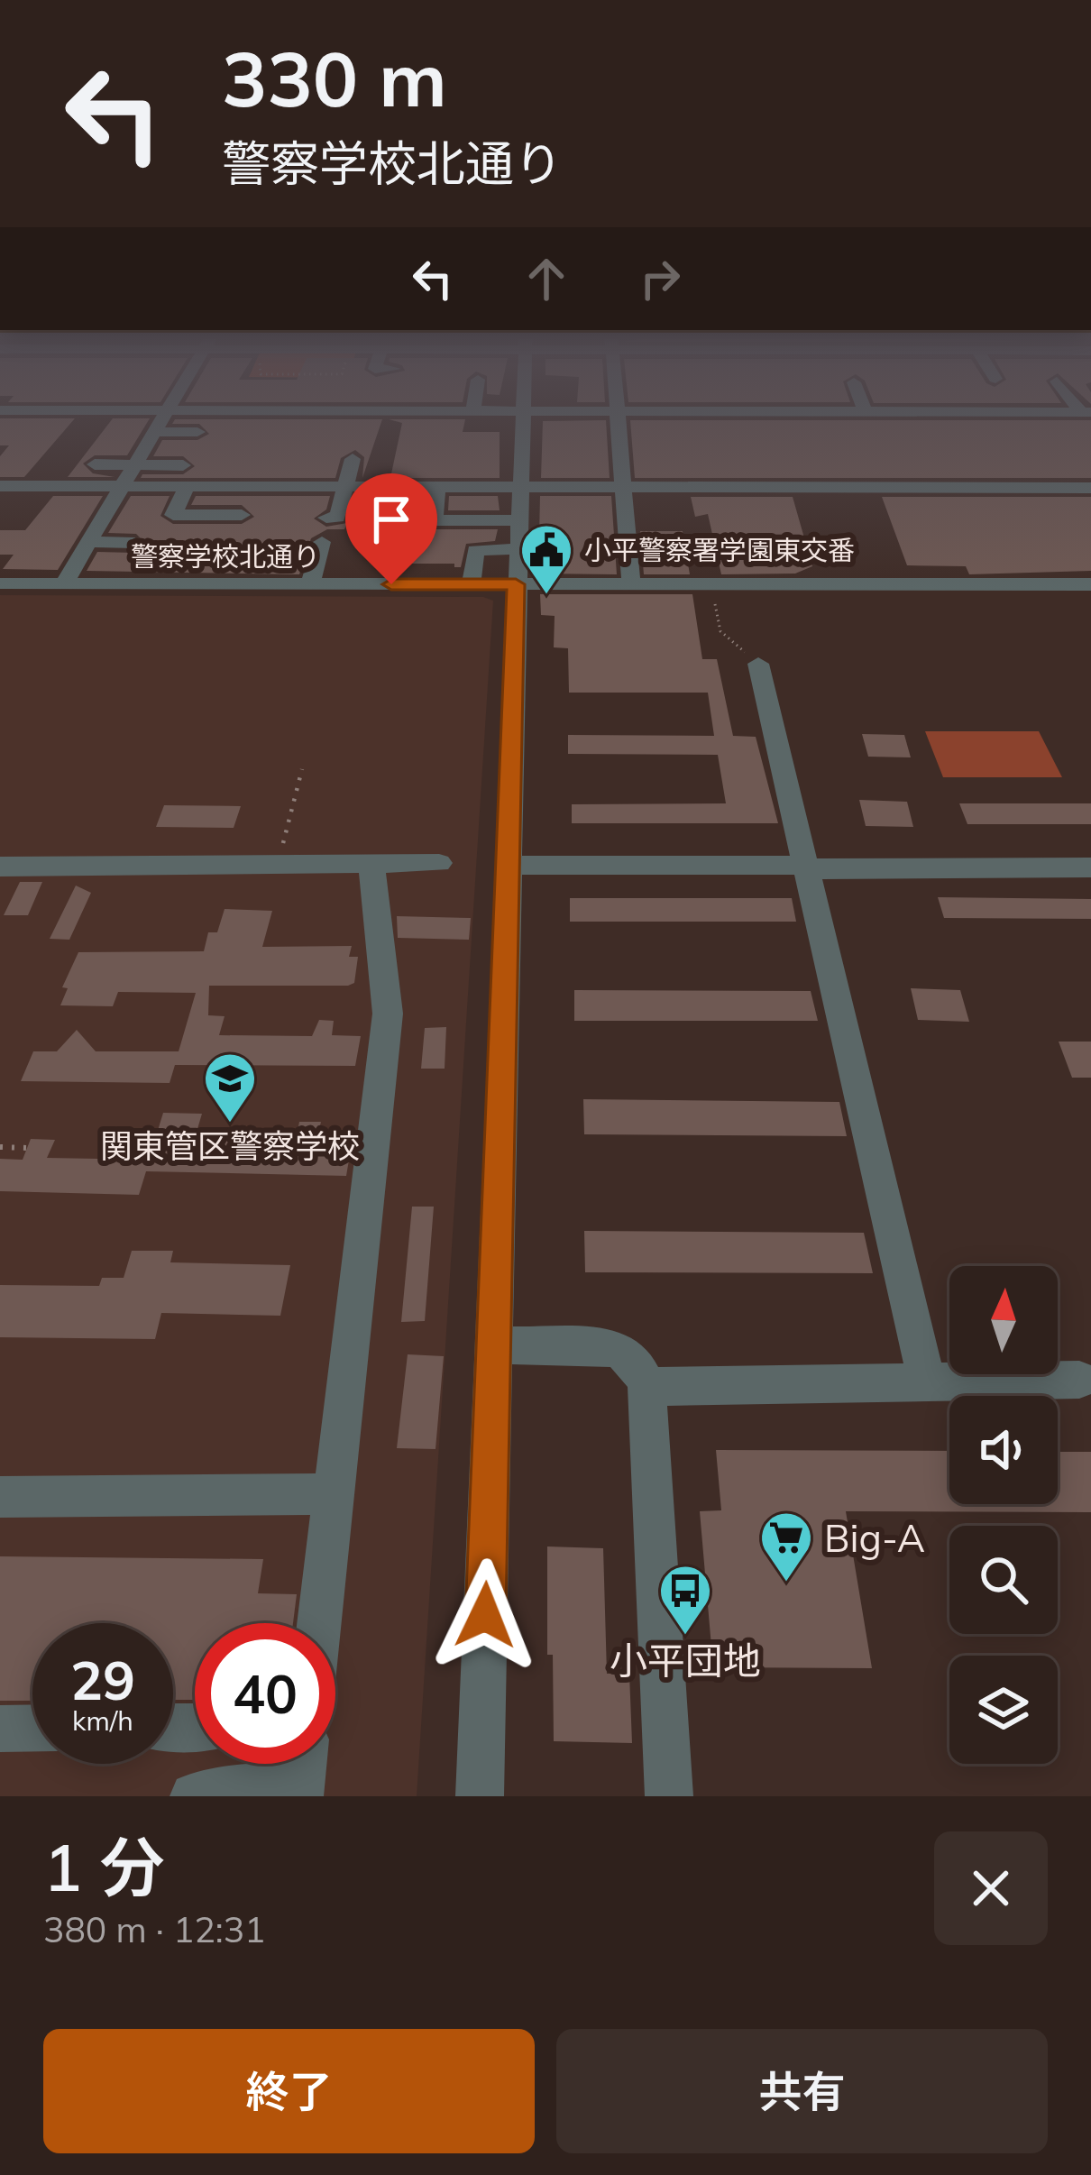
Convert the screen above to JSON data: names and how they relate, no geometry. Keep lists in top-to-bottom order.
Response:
{
  "streets": {
    "street": ["警察学校北通り"]
  },
  "places": {
    "public building": ["小平警察署学園東交番"],
    "school or university": ["関東管区警察学校"],
    "supermarket": ["Big-A"],
    "bus stop": ["小平団地"]
  },
  "north": "top",
  "page": {
    "turn": ["330 m", "警察学校北通り"],
    "speed": "29 km/h",
    "limit": "40",
    "heading": ["1 分", "380 m · 12:31"],
    "buttons": ["終了", "共有"]
  }
}
